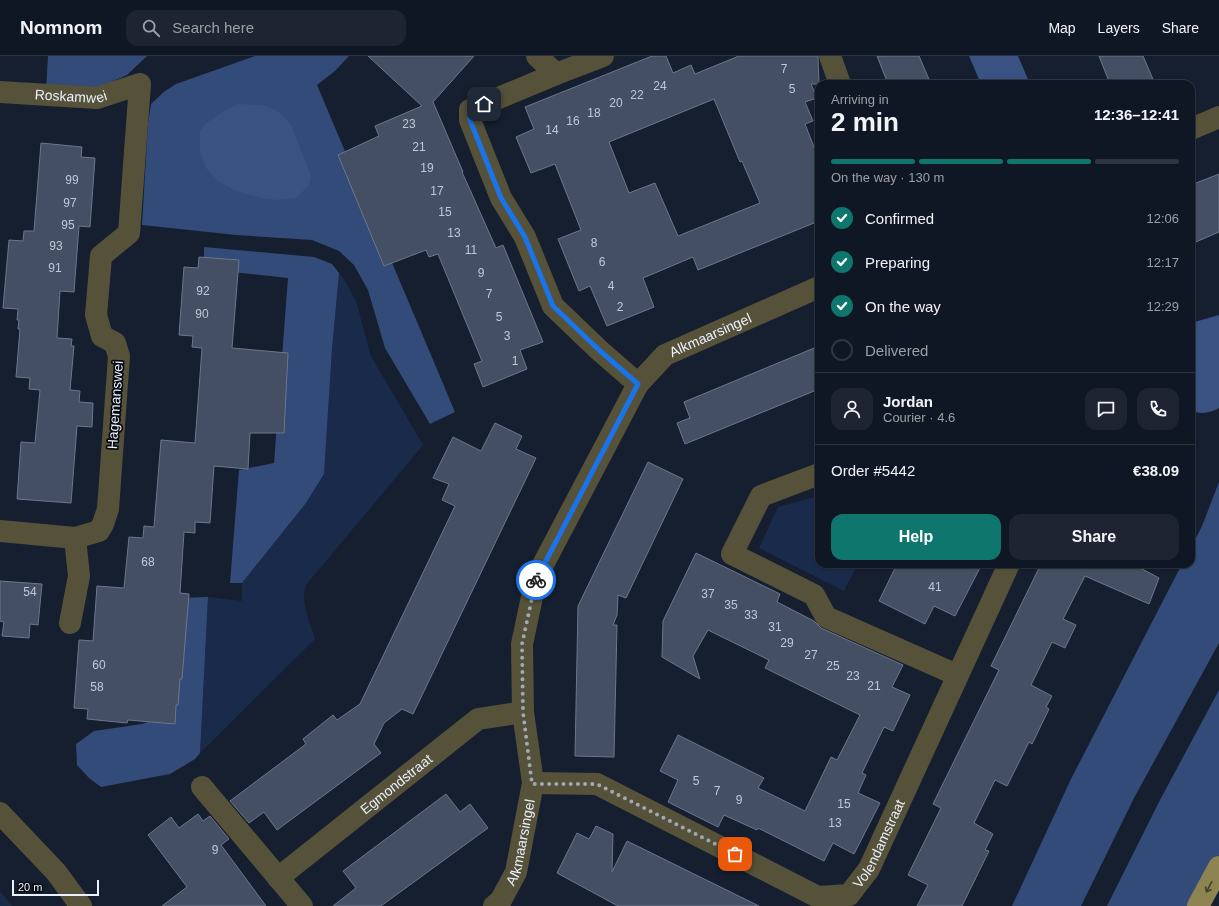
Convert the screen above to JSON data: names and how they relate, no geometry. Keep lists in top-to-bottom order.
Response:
{
  "streets": {
    "street": [
      "Roskamwei",
      "Alkmaarsingel",
      "Hagemanswei",
      "Egmondstraat",
      "Volendamstraat"
    ]
  },
  "crossings": [
    ["Roskamwei", "Hagemanswei"],
    ["Alkmaarsingel", "Egmondstraat"],
    ["Alkmaarsingel", "Volendamstraat"]
  ],
  "house_numbers": [
    "7",
    "24",
    "5",
    "22",
    "20",
    "18",
    "16",
    "23",
    "14",
    "21",
    "19",
    "99",
    "17",
    "97",
    "15",
    "95",
    "13",
    "8",
    "93",
    "11",
    "6",
    "91",
    "9",
    "4",
    "92",
    "7",
    "2",
    "90",
    "5",
    "3",
    "1",
    "68",
    "41",
    "54",
    "37",
    "35",
    "33",
    "31",
    "29",
    "27",
    "60",
    "25",
    "23",
    "21",
    "58",
    "5",
    "7",
    "9",
    "15",
    "13",
    "9"
  ],
  "scale_bar": "20 m",
  "page": {
    "header": "Nomnom",
    "search": "Search here",
    "nav": ["Map", "Layers", "Share"],
    "heading": ["2 min", "Arriving in", "12:36–12:41"],
    "panel": [
      "Jordan",
      "Courier · 4.6",
      "Order #5442",
      "€38.09"
    ],
    "bar": "On the way · 130 m",
    "list": [
      ["Confirmed", "12:06"],
      ["Preparing", "12:17"],
      ["On the way", "12:29"],
      "Delivered"
    ],
    "buttons": ["Help", "Share"],
    "scale": "20 m"
  }
}
